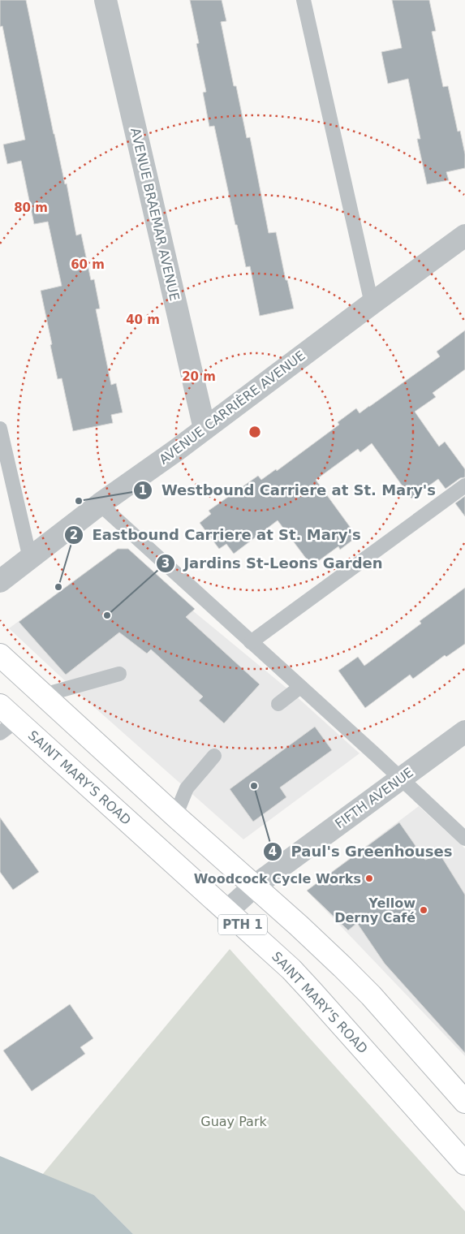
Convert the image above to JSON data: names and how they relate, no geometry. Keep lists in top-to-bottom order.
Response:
{
  "streets": {
    "highway": ["SAINT MARY'S ROAD", "PTH 1"],
    "street": ["AVENUE BRAEMAR AVENUE", "AVENUE CARRIÈRE AVENUE", "FIFTH AVENUE"]
  },
  "crossings": [
    ["AVENUE BRAEMAR AVENUE", "AVENUE CARRIÈRE AVENUE"],
    ["SAINT MARY'S ROAD", "FIFTH AVENUE"],
    ["FIFTH AVENUE", "PTH 1"]
  ],
  "parks": ["Guay Park"],
  "places": [
    "Westbound Carriere at St. Mary's",
    "Eastbound Carriere at St. Mary's",
    "Jardins St-Leons Garden",
    "Paul's Greenhouses",
    "Woodcock Cycle Works",
    "Yellow Derny Café"
  ],
  "rings": [
    "80 m",
    "60 m",
    "40 m",
    "20 m"
  ]
}
